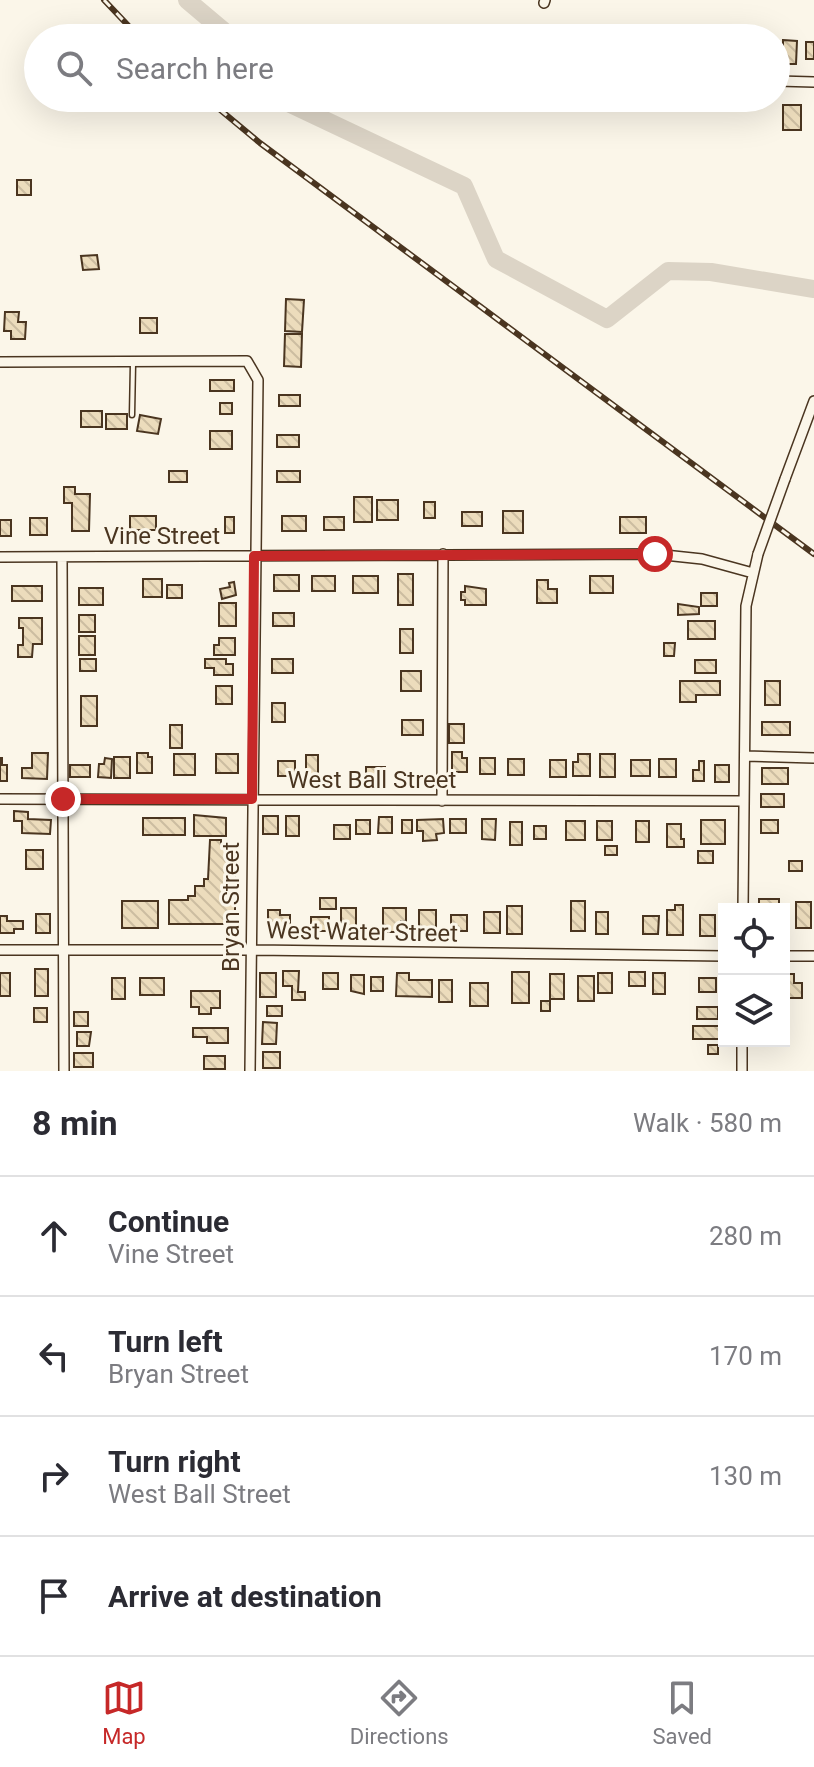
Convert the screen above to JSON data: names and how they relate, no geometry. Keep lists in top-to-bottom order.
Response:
{
  "streets": {
    "street": [
      "Vine Street",
      "West Ball Street",
      "Bryan Street",
      "West Water Street"
    ]
  },
  "crossings": [
    ["Vine Street", "Bryan Street"],
    ["West Ball Street", "Bryan Street"],
    ["Bryan Street", "West Water Street"]
  ],
  "page": {
    "search": "Search here",
    "heading": ["8 min", "Walk · 580 m"],
    "list": [
      ["Continue", "Vine Street", "280 m"],
      ["Turn left", "Bryan Street", "170 m"],
      ["Turn right", "West Ball Street", "130 m"],
      "Arrive at destination"
    ],
    "nav": ["Map", "Directions", "Saved"]
  }
}
